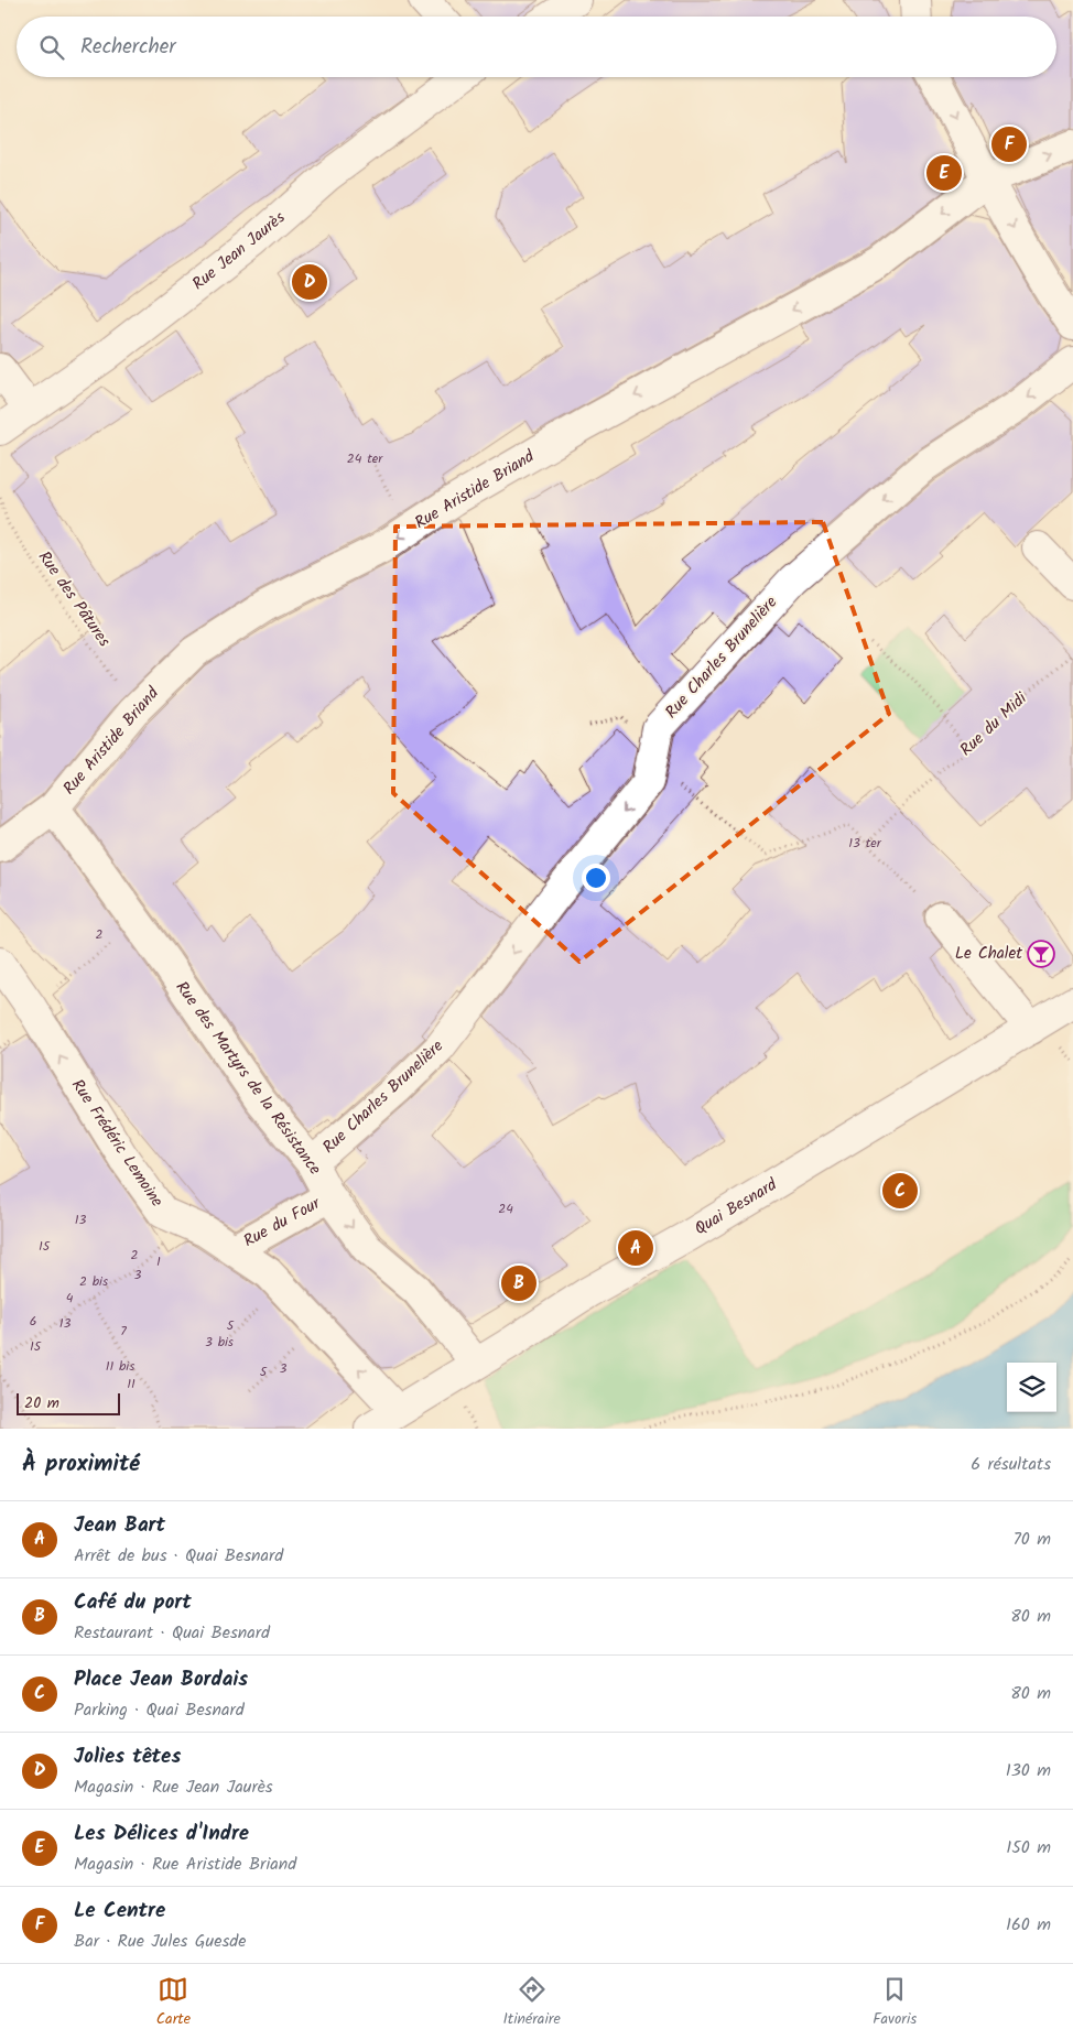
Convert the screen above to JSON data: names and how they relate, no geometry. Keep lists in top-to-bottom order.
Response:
{
  "streets": {
    "street": [
      "Rue Jean Jaurès",
      "Rue Aristide Briand",
      "Rue Charles Brunelière",
      "Rue des Martyrs de la Résistance",
      "Rue Frédéric Lemoine",
      "Quai Besnard",
      "Rue du Four"
    ],
    "path": ["Rue des Pâtures", "Rue du Midi"]
  },
  "crossings": [
    ["Rue Aristide Briand", "Rue des Pâtures"],
    ["Rue Aristide Briand", "Rue des Martyrs de la Résistance"],
    ["Rue Charles Brunelière", "Rue des Martyrs de la Résistance"],
    ["Rue des Martyrs de la Résistance", "Quai Besnard"],
    ["Rue des Martyrs de la Résistance", "Rue du Four"],
    ["Rue Frédéric Lemoine", "Quai Besnard"],
    ["Rue Frédéric Lemoine", "Rue du Four"]
  ],
  "one_way": ["Rue Aristide Briand", "Rue Charles Brunelière", "Rue Frédéric Lemoine"],
  "places": {
    "bar": ["Le Chalet"]
  },
  "house_numbers": [
    "24 ter",
    "13 ter",
    "2",
    "24",
    "13",
    "15",
    "2",
    "1",
    "3",
    "2 bis",
    "4",
    "6",
    "13",
    "5",
    "7",
    "3 bis",
    "15",
    "11 bis",
    "3",
    "5",
    "11"
  ],
  "scale_bar": "20 m",
  "page": {
    "search": "Rechercher",
    "pins": [
      "F",
      "E",
      "D",
      "C",
      "A",
      "B"
    ],
    "scale": "20 m",
    "heading": ["À proximité", "6 résultats"],
    "list": [
      {
        "mark": "A",
        "name": "Jean Bart",
        "note": "Arrêt de bus · Quai Besnard",
        "value": "70 m"
      },
      {
        "mark": "B",
        "name": "Café du port",
        "note": "Restaurant · Quai Besnard",
        "value": "80 m"
      },
      {
        "mark": "C",
        "name": "Place Jean Bordais",
        "note": "Parking · Quai Besnard",
        "value": "80 m"
      },
      {
        "mark": "D",
        "name": "Jolies têtes",
        "note": "Magasin · Rue Jean Jaurès",
        "value": "130 m"
      },
      {
        "mark": "E",
        "name": "Les Délices d'Indre",
        "note": "Magasin · Rue Aristide Briand",
        "value": "150 m"
      },
      {
        "mark": "F",
        "name": "Le Centre",
        "note": "Bar · Rue Jules Guesde",
        "value": "160 m"
      }
    ],
    "nav": ["Carte", "Itinéraire", "Favoris"]
  }
}
